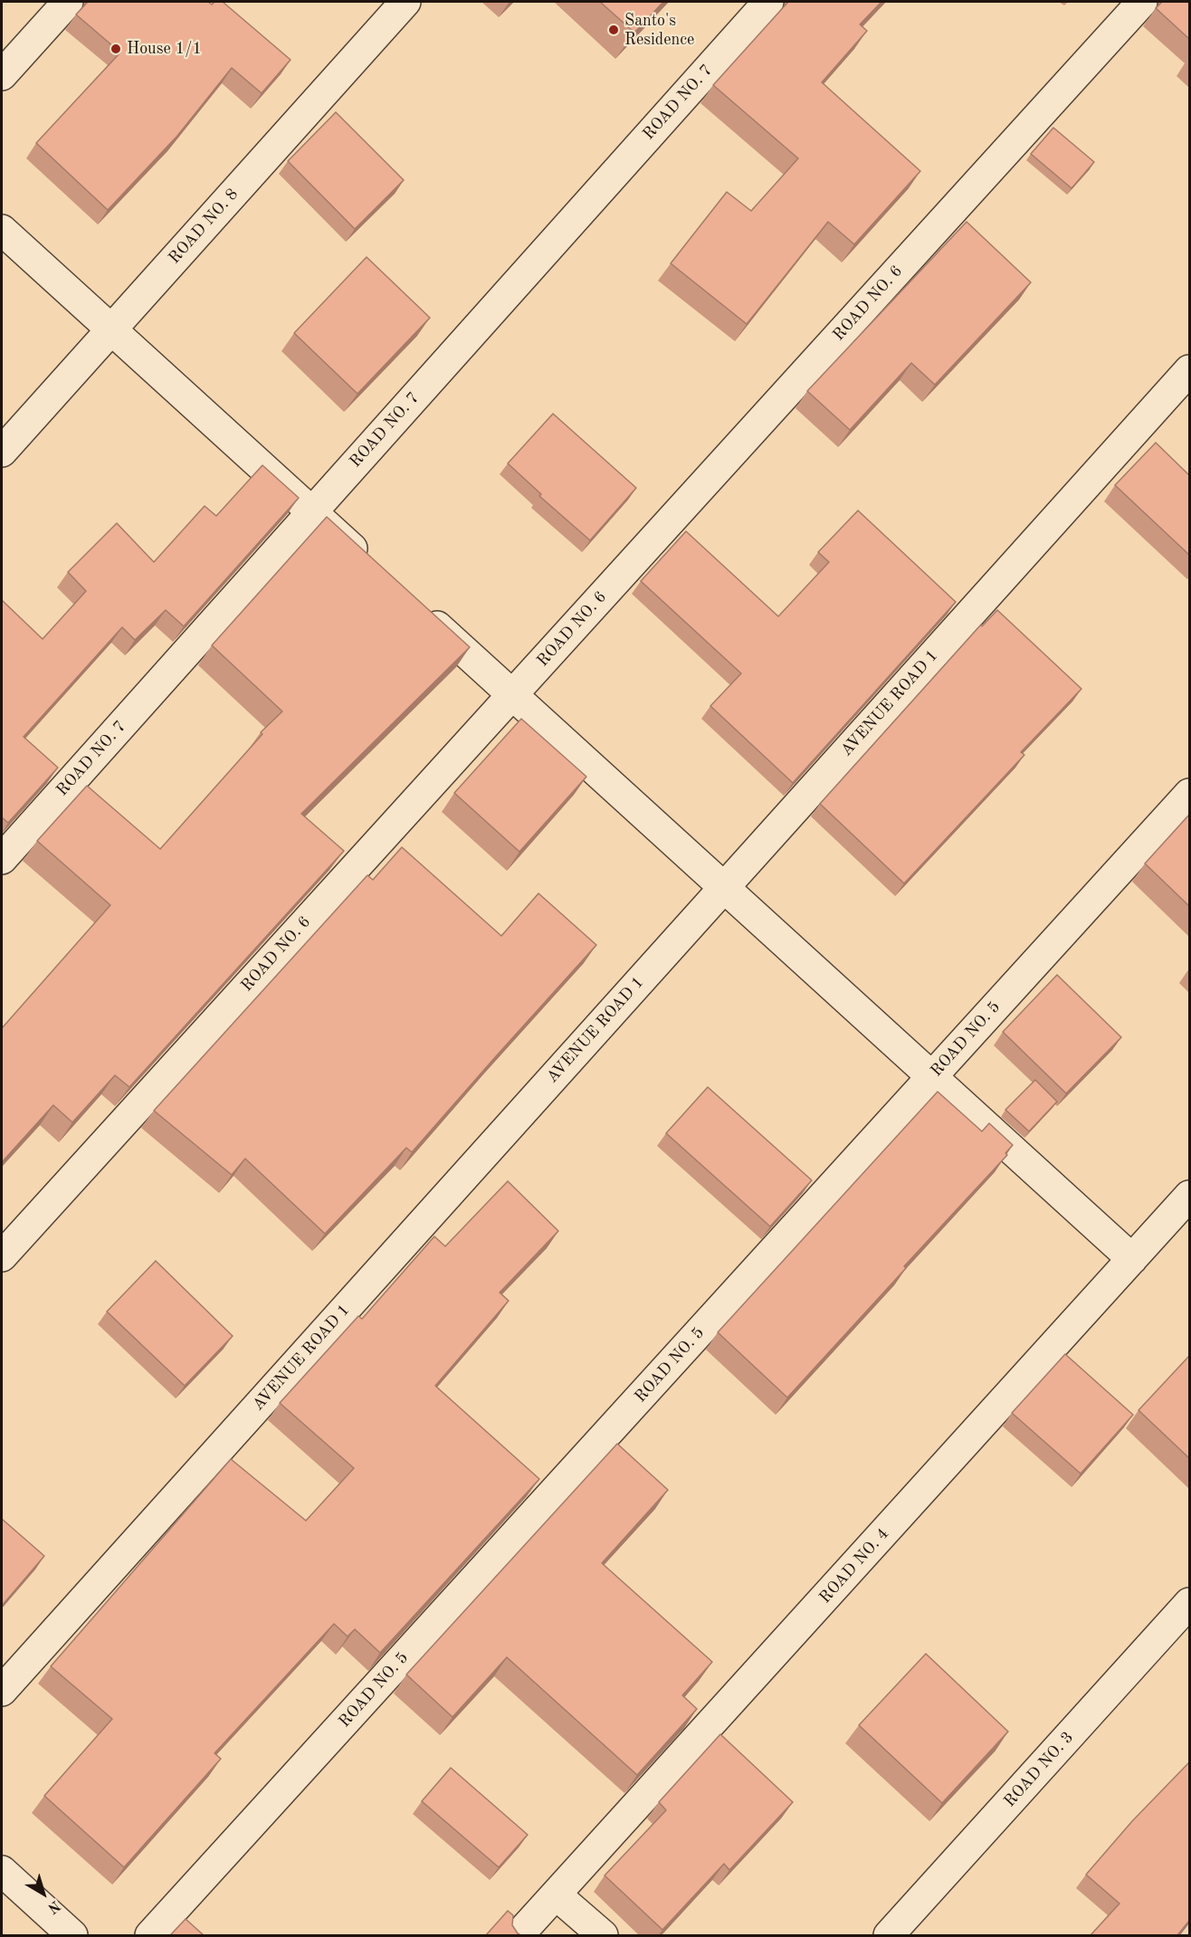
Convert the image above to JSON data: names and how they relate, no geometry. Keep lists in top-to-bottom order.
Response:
{
  "streets": {
    "street": [
      "ROAD NO. 7",
      "ROAD NO. 8",
      "ROAD NO. 6",
      "AVENUE ROAD 1",
      "ROAD NO. 5",
      "ROAD NO. 4",
      "ROAD NO. 3"
    ]
  },
  "places": ["Santo's Residence", "House 1/1"],
  "north": "bottom right"
}
